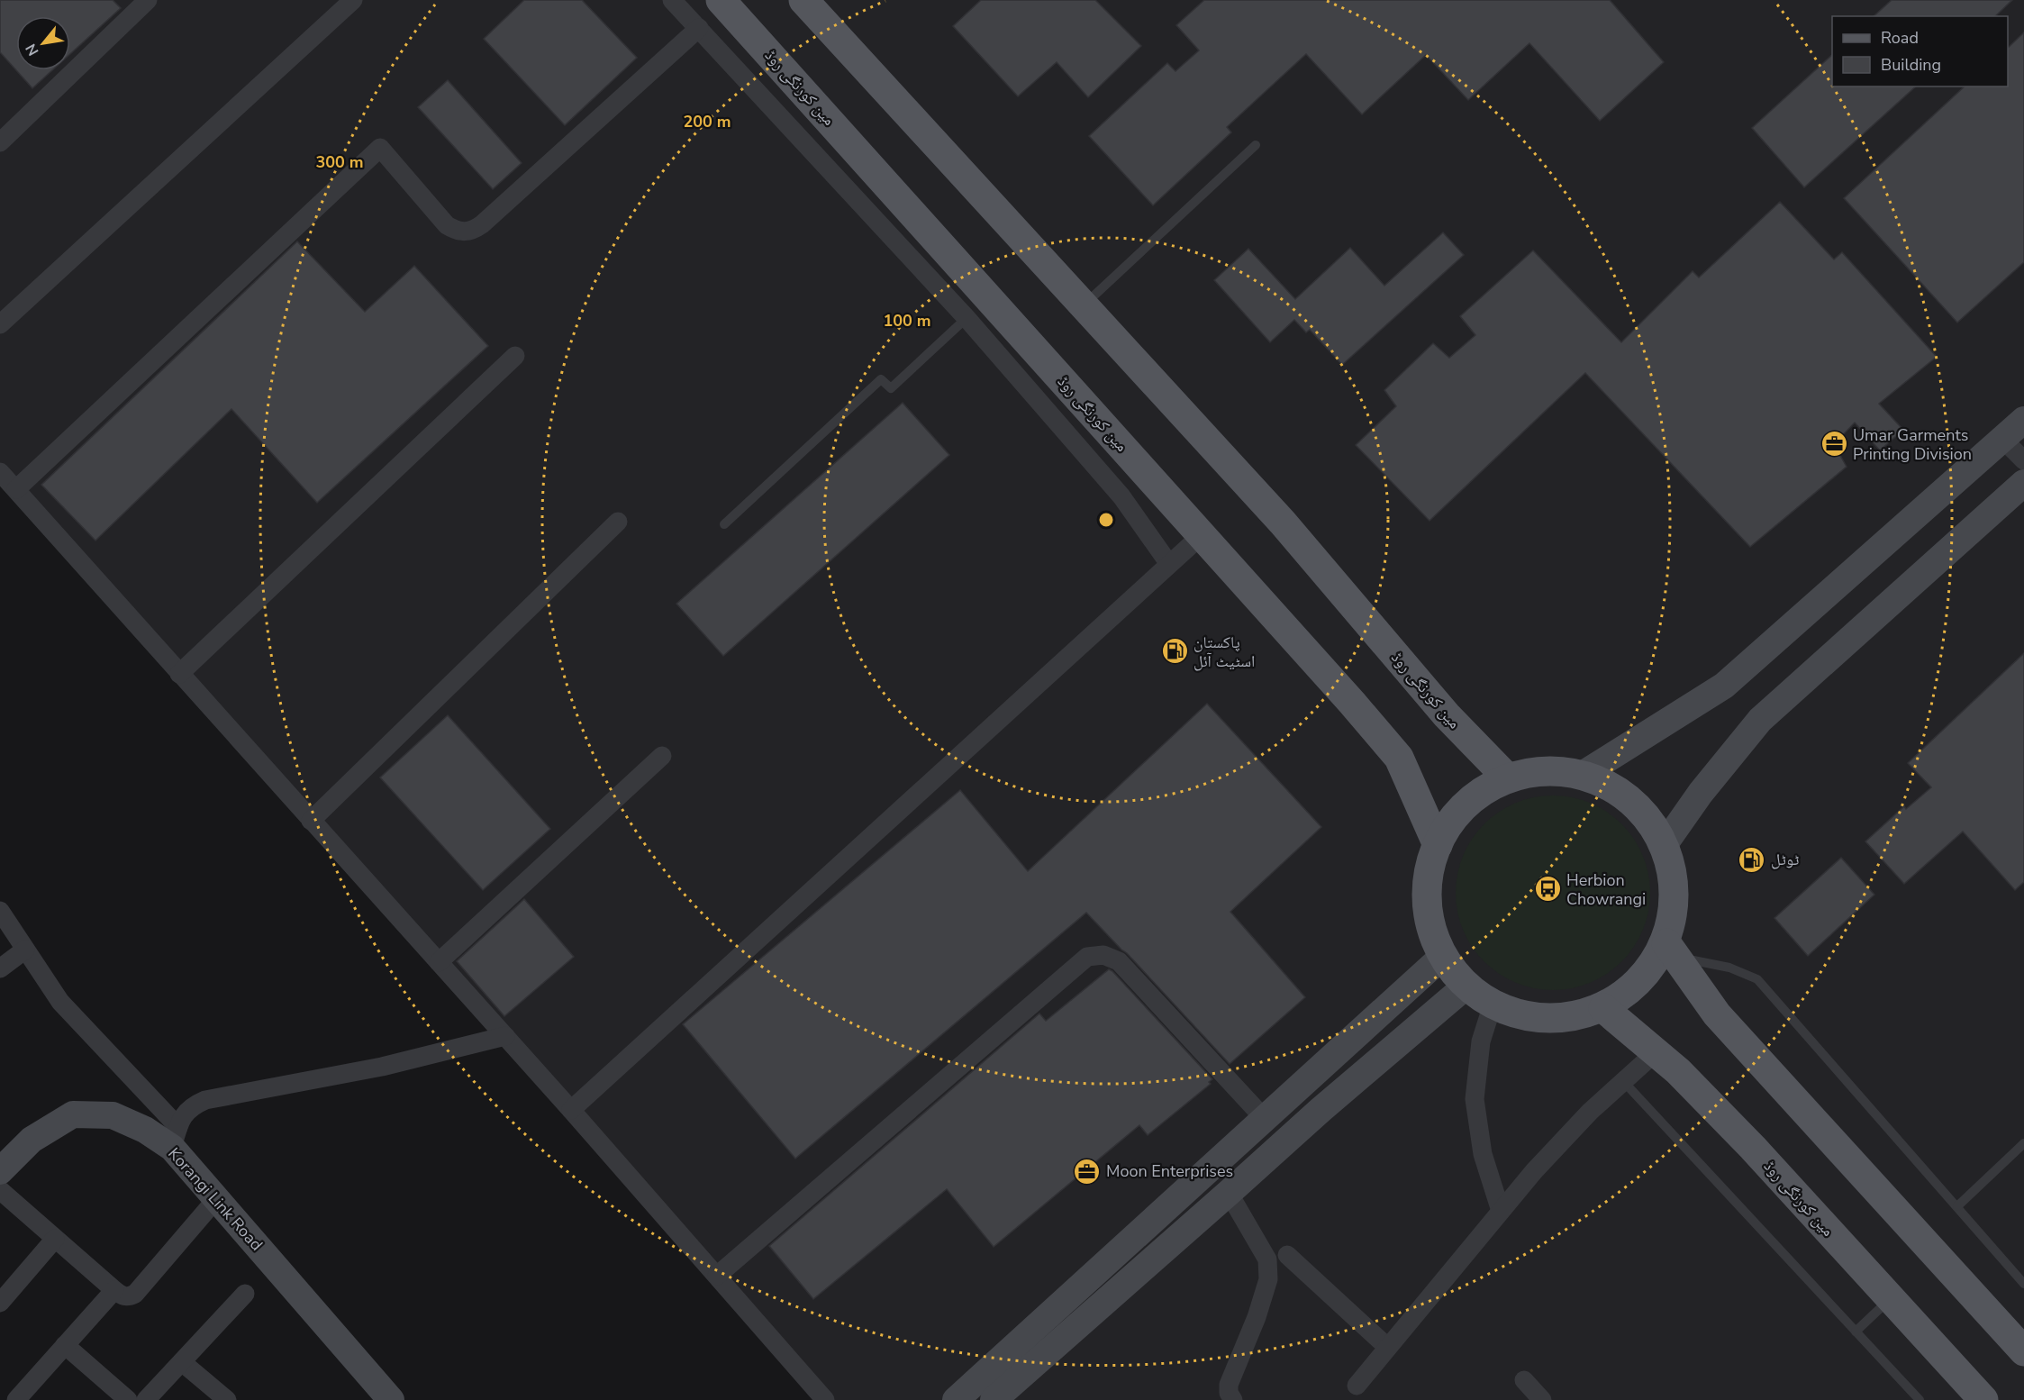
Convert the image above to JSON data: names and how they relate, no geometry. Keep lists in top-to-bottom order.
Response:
{
  "streets": {
    "main road": ["مین کورنگی روڈ", "Korangi Link Road"]
  },
  "places": {
    "office": ["Umar Garments Printing Division", "Moon Enterprises"],
    "fuel station": ["پاکستان اسٹیٹ آئل", "ٹوٹل"],
    "bus stop": ["Herbion Chowrangi"]
  },
  "legend": ["Road", "Building"],
  "north": "bottom left",
  "rings": ["200 m", "300 m", "100 m"]
}
